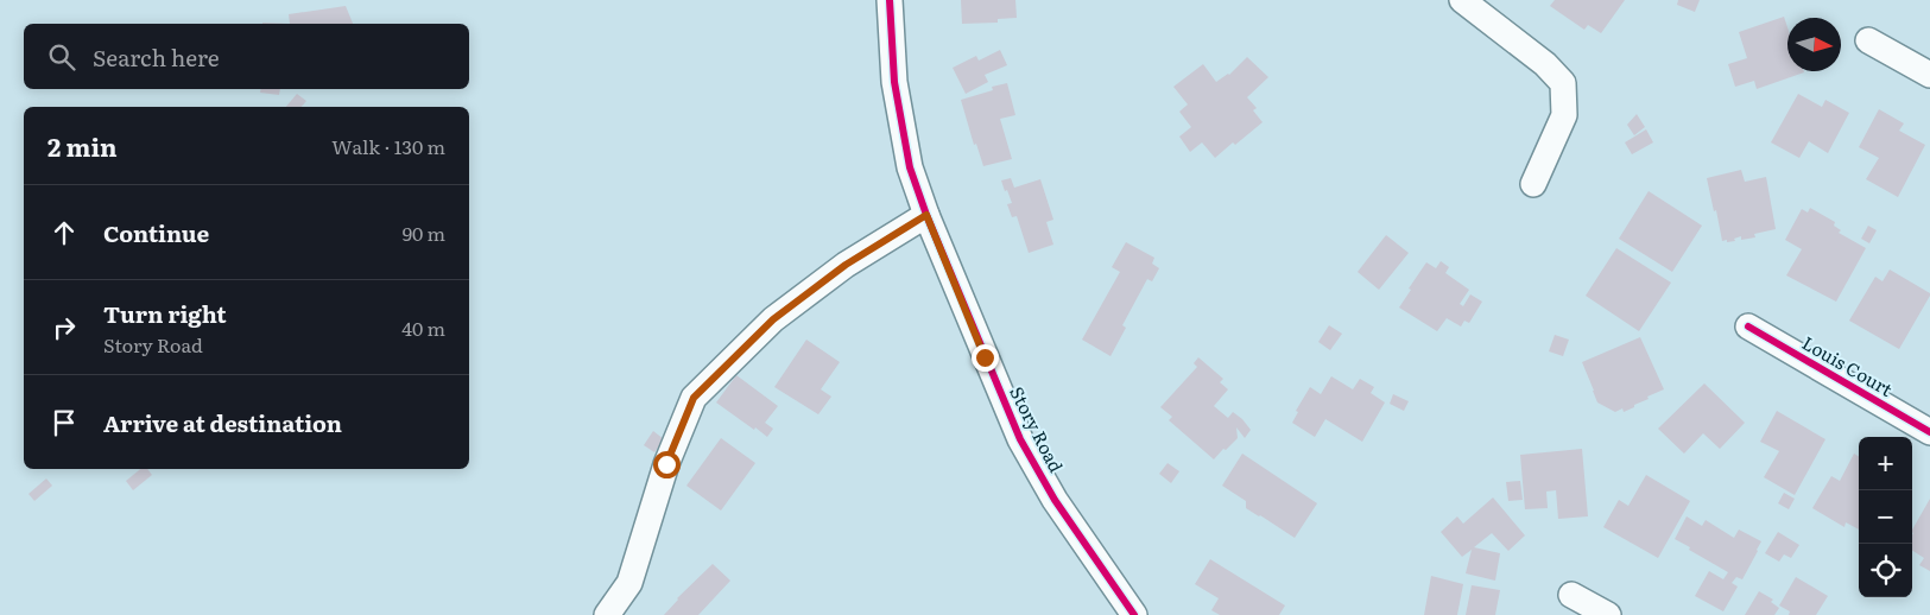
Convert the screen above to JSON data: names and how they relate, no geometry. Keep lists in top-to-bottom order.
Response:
{
  "streets": {
    "street": ["Louis Court", "Story Road"]
  },
  "north": "right",
  "page": {
    "search": "Search here",
    "heading": ["2 min", "Walk · 130 m"],
    "list": [
      ["Continue", "90 m"],
      ["Turn right", "Story Road", "40 m"],
      "Arrive at destination"
    ],
    "map_buttons": ["+", "−"]
  }
}
